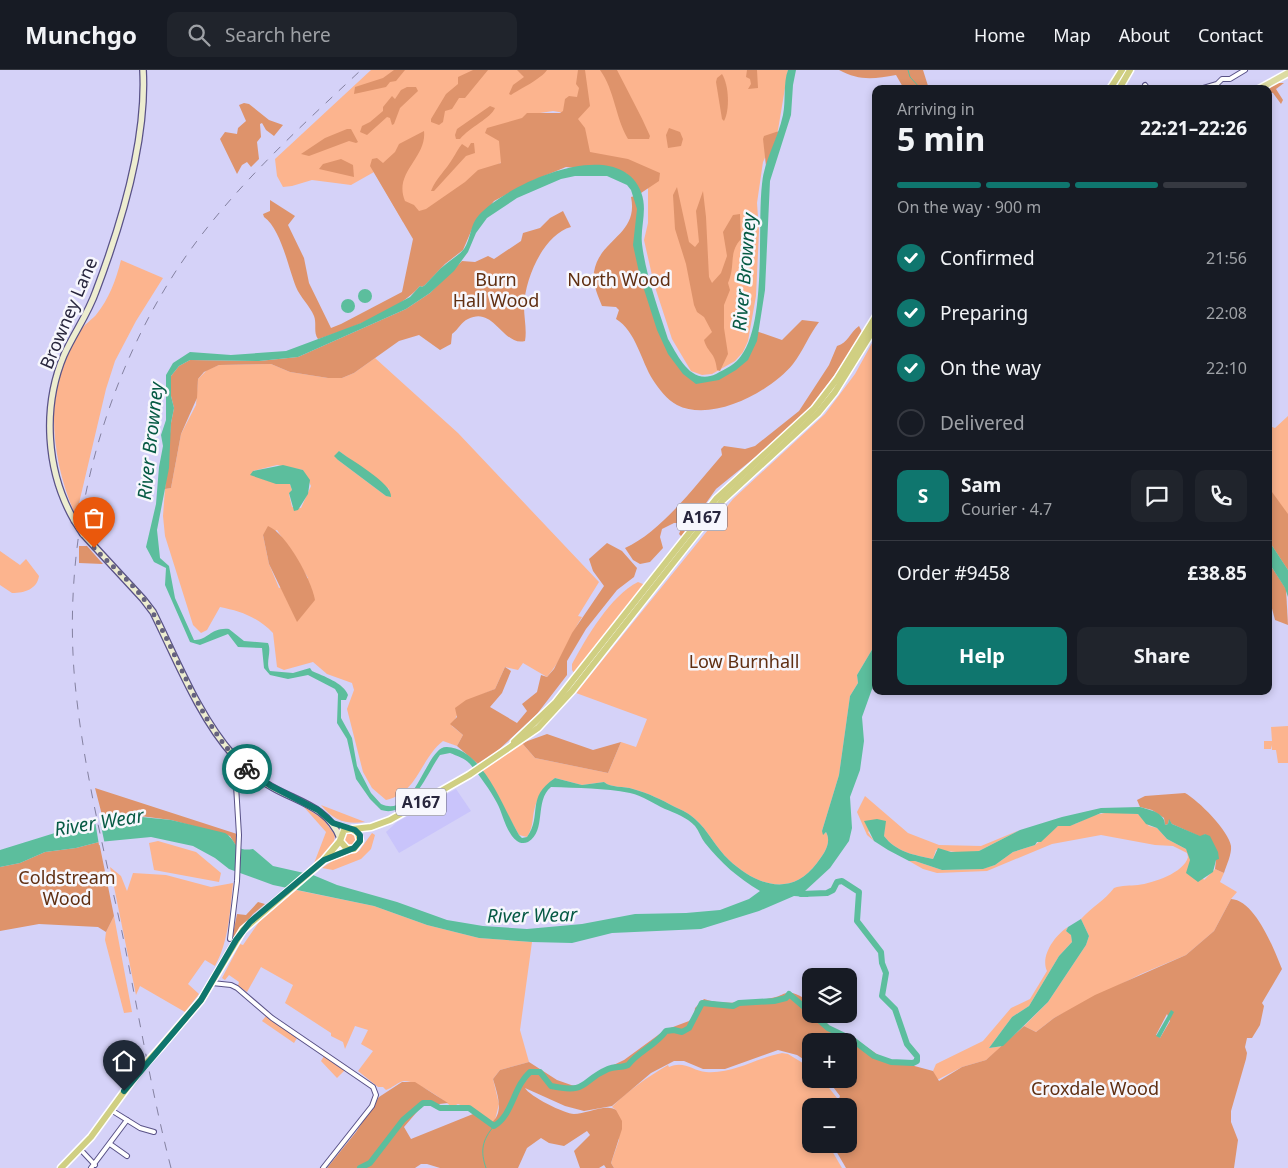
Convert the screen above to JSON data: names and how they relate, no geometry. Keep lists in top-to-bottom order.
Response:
{
  "streets": {
    "highway": ["A167"],
    "main road": ["Browney Lane"]
  },
  "water": ["River Browney", "River Wear"],
  "parks": [
    "Burn Hall Wood",
    "North Wood",
    "Low Burnhall",
    "Coldstream Wood",
    "Croxdale Wood"
  ],
  "page": {
    "header": "Munchgo",
    "search": "Search here",
    "nav": [
      "Home",
      "Map",
      "About",
      "Contact"
    ],
    "heading": ["5 min", "Arriving in", "22:21–22:26"],
    "panel": [
      "Sam",
      "Courier · 4.7",
      "Order #9458",
      "£38.85"
    ],
    "bar": "On the way · 900 m",
    "list": [
      ["Confirmed", "21:56"],
      ["Preparing", "22:08"],
      ["On the way", "22:10"],
      "Delivered"
    ],
    "round": "S",
    "buttons": ["Help", "Share"],
    "map_buttons": ["+", "−"]
  }
}
